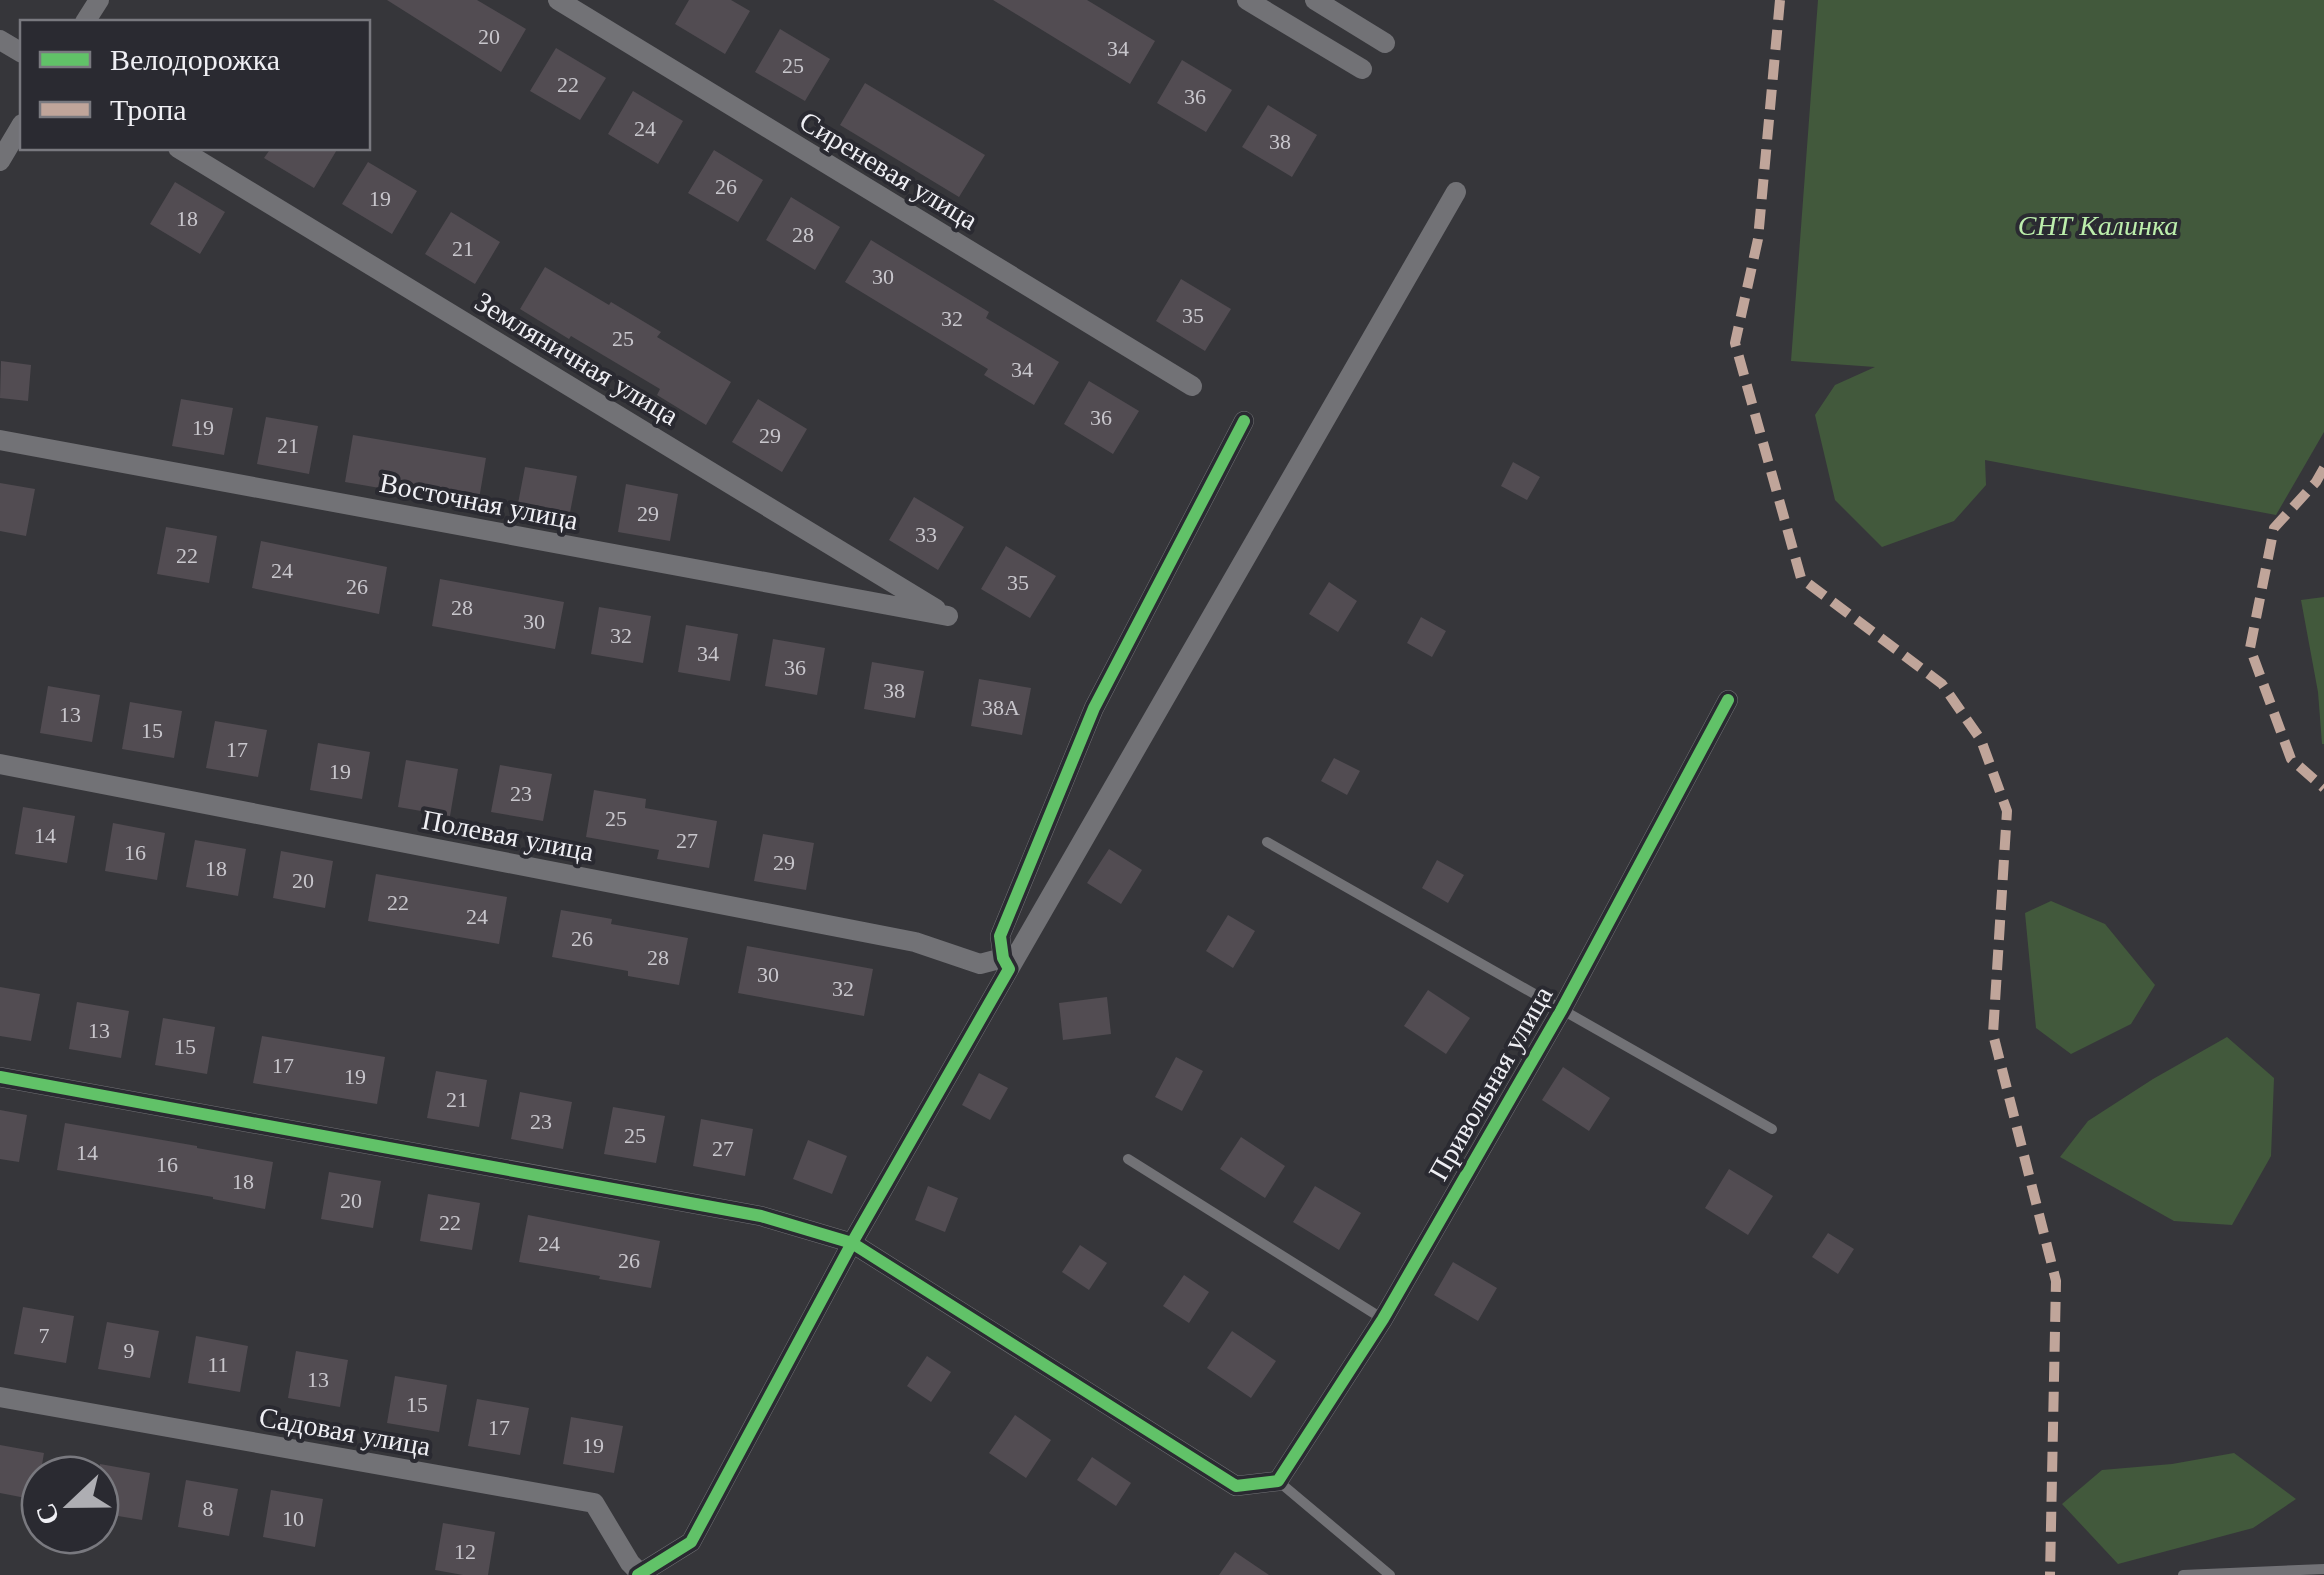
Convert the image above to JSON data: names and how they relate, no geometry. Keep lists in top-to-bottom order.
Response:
{
  "streets": {
    "street": [
      "Сиреневая улица",
      "Земляничная улица",
      "Восточная улица",
      "Полевая улица",
      "Привольная улица",
      "Садовая улица"
    ]
  },
  "crossings": [
    ["Земляничная улица", "Восточная улица"]
  ],
  "parks": ["СНТ Калинка"],
  "house_numbers": [
    "20",
    "34",
    "25",
    "22",
    "36",
    "24",
    "38",
    "26",
    "19",
    "18",
    "28",
    "21",
    "30",
    "35",
    "32",
    "25",
    "34",
    "36",
    "19",
    "29",
    "21",
    "29",
    "33",
    "22",
    "24",
    "35",
    "26",
    "28",
    "30",
    "32",
    "34",
    "36",
    "38",
    "38А",
    "13",
    "15",
    "17",
    "19",
    "23",
    "25",
    "14",
    "27",
    "16",
    "29",
    "18",
    "20",
    "22",
    "24",
    "26",
    "28",
    "30",
    "32",
    "13",
    "15",
    "17",
    "19",
    "21",
    "23",
    "25",
    "27",
    "14",
    "16",
    "18",
    "20",
    "22",
    "24",
    "26",
    "7",
    "9",
    "11",
    "13",
    "15",
    "17",
    "19",
    "8",
    "10",
    "12"
  ],
  "legend": ["Велодорожка", "Тропа"],
  "north": "left"
}
